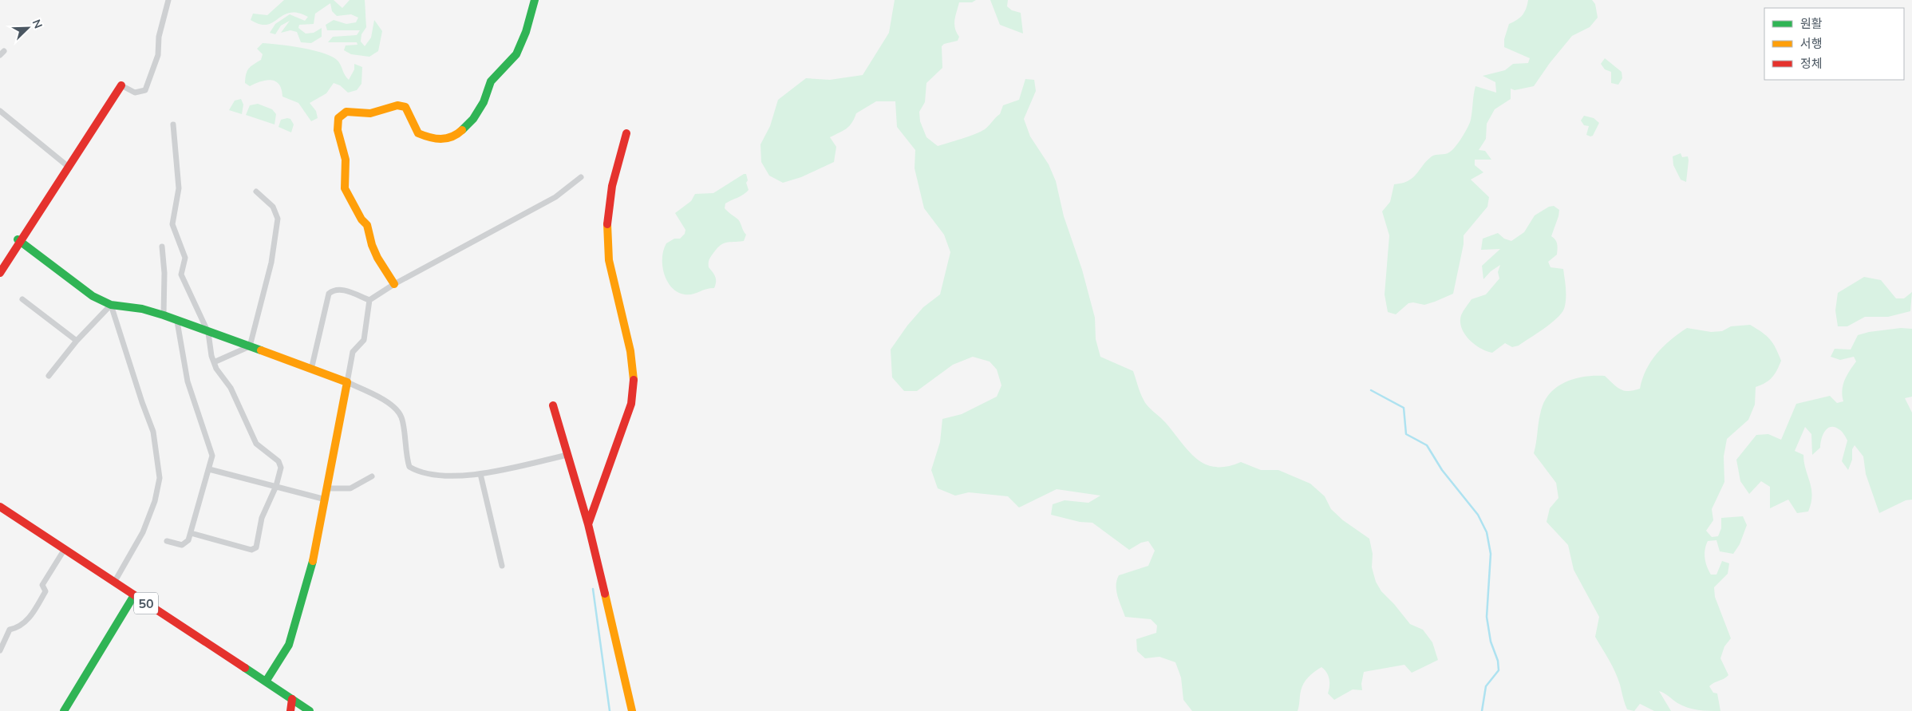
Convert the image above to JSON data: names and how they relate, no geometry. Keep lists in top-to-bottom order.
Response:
{
  "streets": {
    "street": ["50"]
  },
  "legend": ["원활", "서행", "정체"],
  "north": "top right"
}
